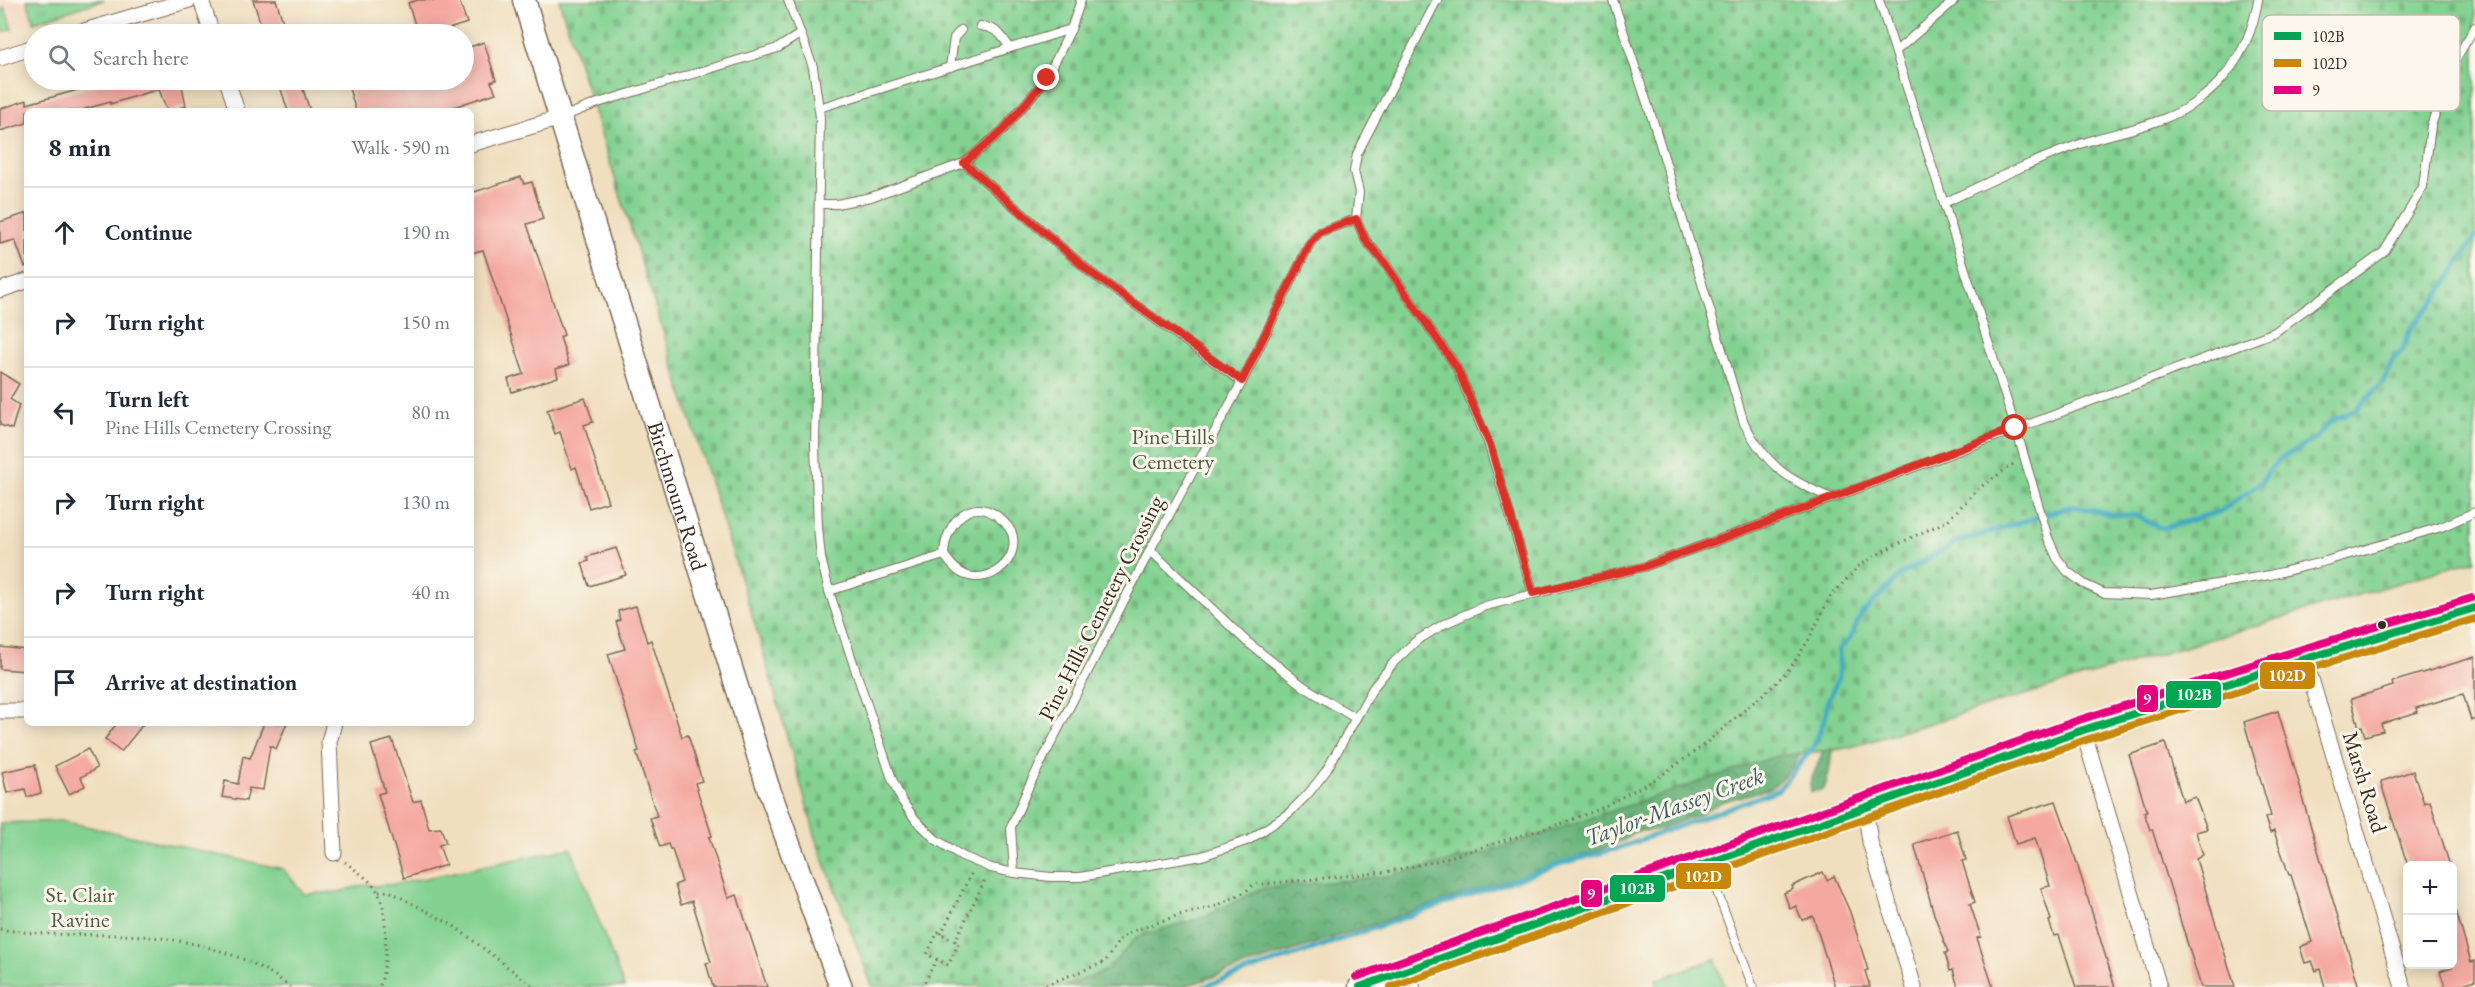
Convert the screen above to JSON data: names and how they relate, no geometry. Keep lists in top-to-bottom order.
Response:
{
  "streets": {
    "main road": ["Birchmount Road"],
    "street": ["Marsh Road"],
    "lane": ["Pine Hills Cemetery Crossing"]
  },
  "water": ["Taylor-Massey Creek"],
  "parks": ["Pine Hills Cemetery", "St. Clair Ravine"],
  "lines": ["transit line 9", "transit line 102B", "transit line 102D"],
  "legend": ["102B", "102D", "9"],
  "page": {
    "search": "Search here",
    "heading": ["8 min", "Walk · 590 m"],
    "list": [
      ["Continue", "190 m"],
      ["Turn right", "150 m"],
      ["Turn left", "Pine Hills Cemetery Crossing", "80 m"],
      ["Turn right", "130 m"],
      ["Turn right", "40 m"],
      "Arrive at destination"
    ],
    "map_buttons": ["+", "−"]
  }
}
